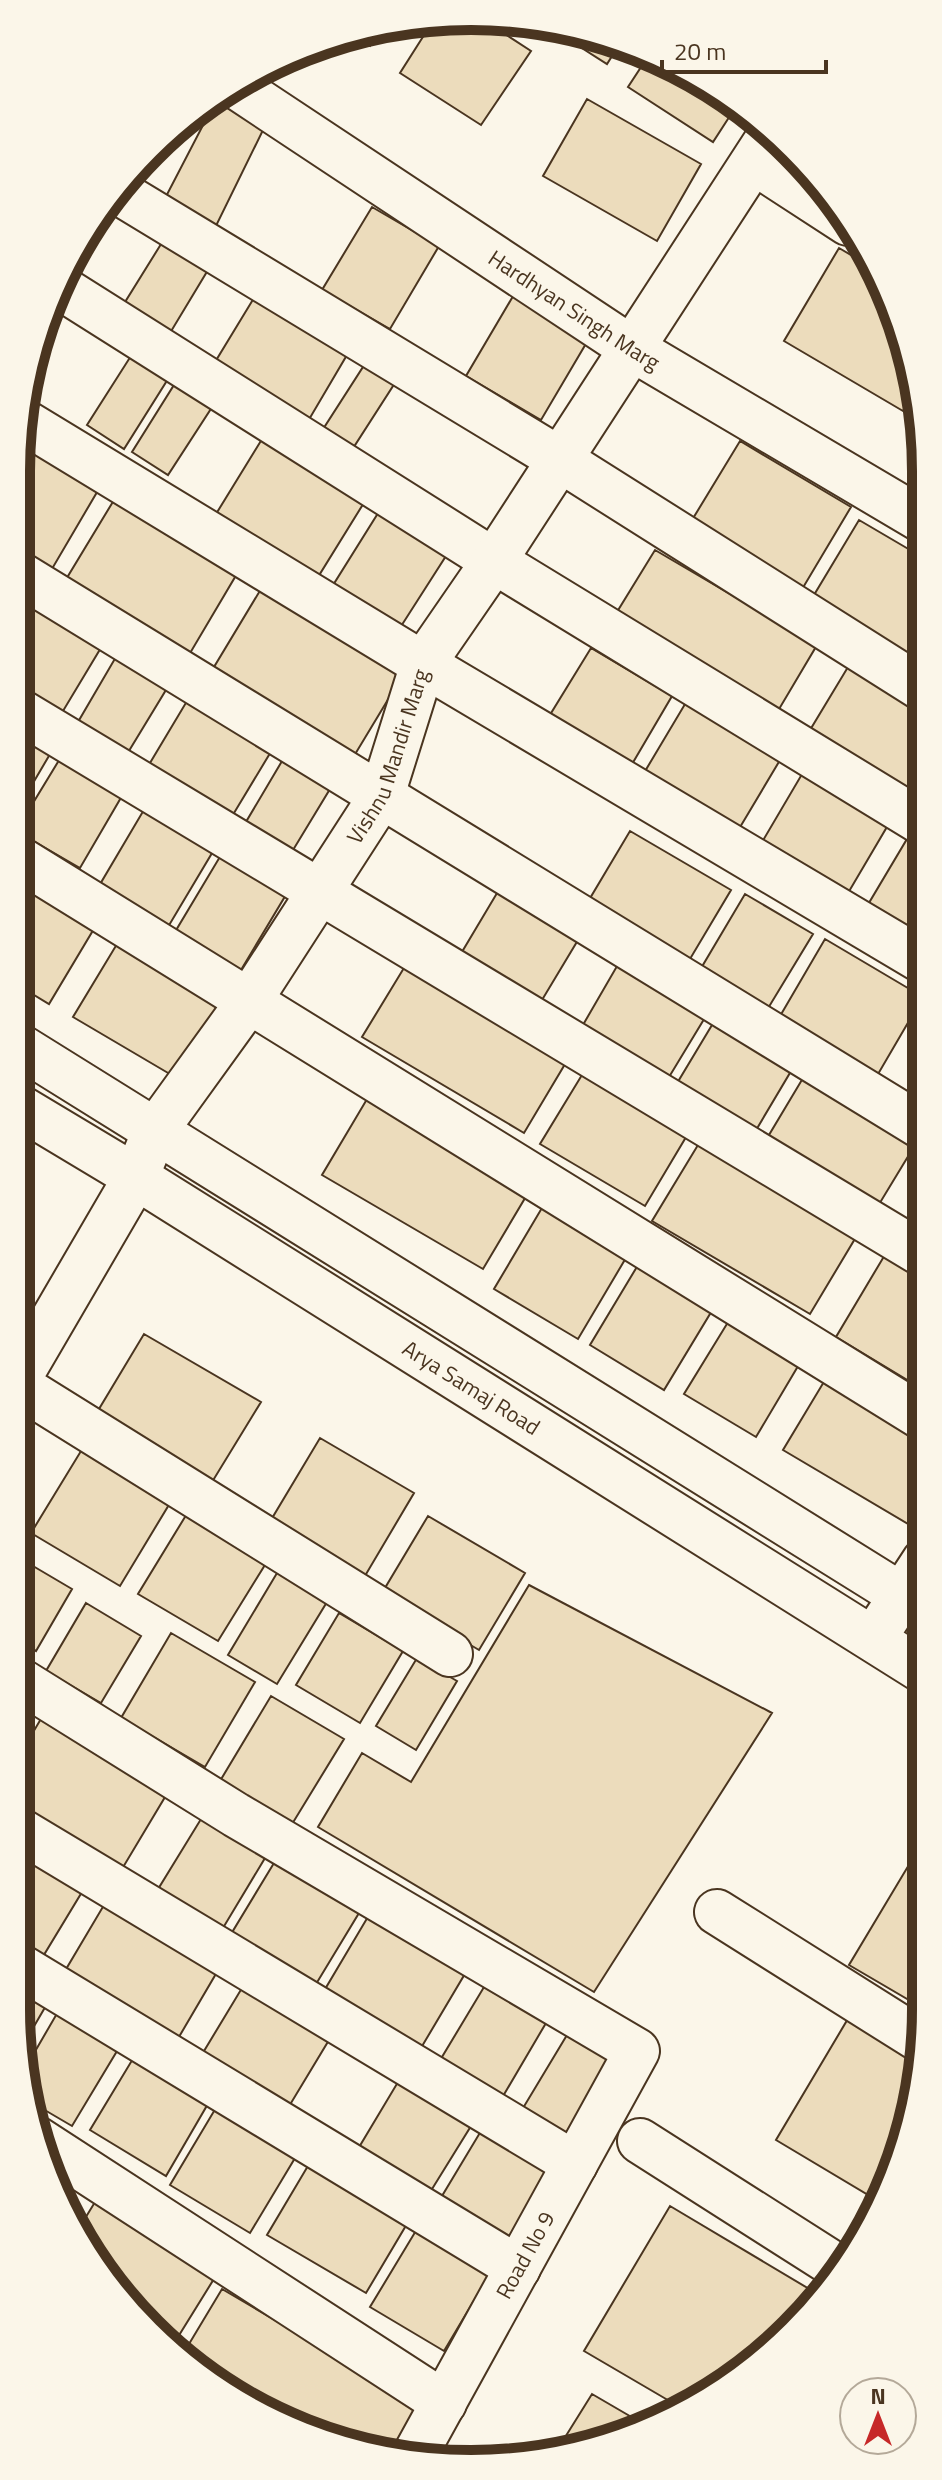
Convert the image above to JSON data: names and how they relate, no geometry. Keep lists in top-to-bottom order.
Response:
{
  "streets": {
    "street": [
      "Hardhyan Singh Marg",
      "Vishnu Mandir Marg",
      "Arya Samaj Road",
      "Road No 9"
    ]
  },
  "crossings": [
    ["Hardhyan Singh Marg", "Vishnu Mandir Marg"],
    ["Vishnu Mandir Marg", "Arya Samaj Road"]
  ],
  "scale_bar": "20 m",
  "north": "top"
}
